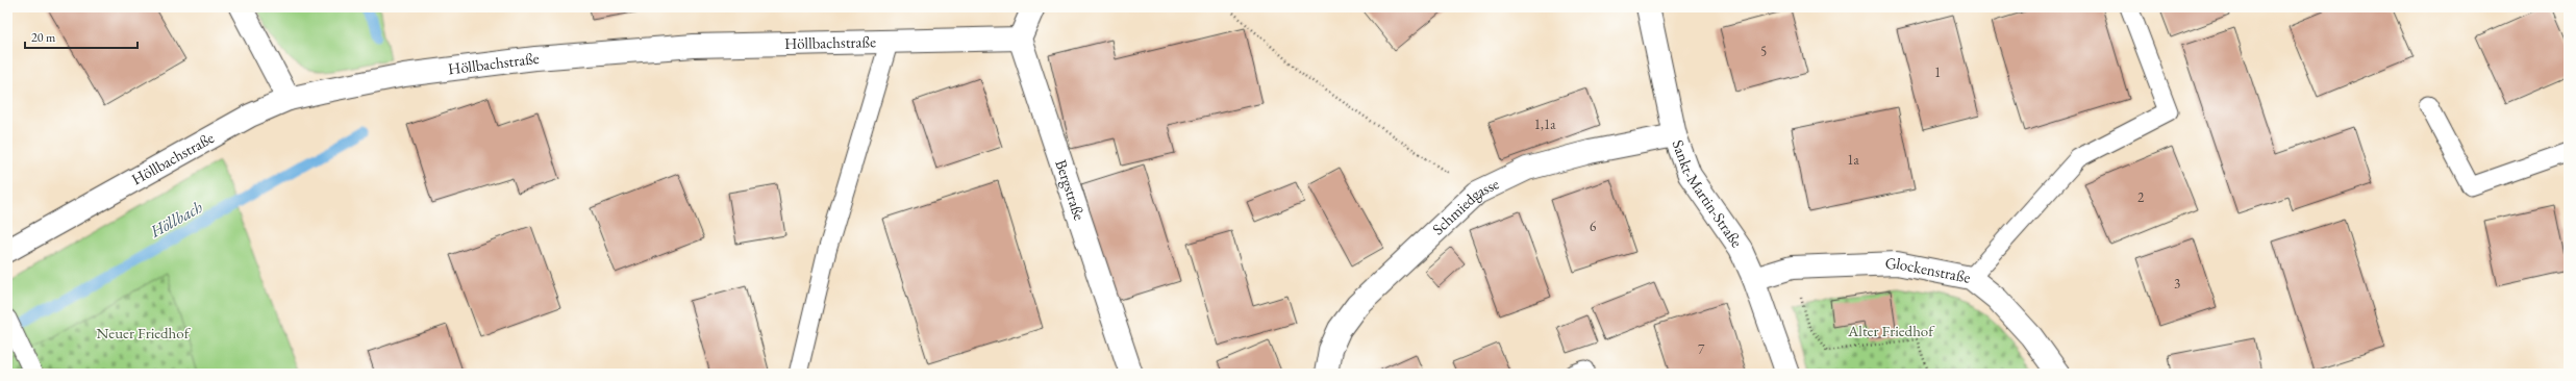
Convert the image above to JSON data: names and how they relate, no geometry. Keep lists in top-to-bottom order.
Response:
{
  "streets": {
    "street": [
      "Höllbachstraße",
      "Bergstraße",
      "Sankt-Martin-Straße",
      "Schmiedgasse",
      "Glockenstraße"
    ]
  },
  "crossings": [
    ["Höllbachstraße", "Bergstraße"],
    ["Sankt-Martin-Straße", "Schmiedgasse"],
    ["Sankt-Martin-Straße", "Glockenstraße"]
  ],
  "water": ["Höllbach"],
  "parks": ["Alter Friedhof", "Neuer Friedhof"],
  "house_numbers": [
    "5",
    "1",
    "1,1a",
    "1a",
    "2",
    "6",
    "3",
    "7"
  ],
  "scale_bar": "20 m"
}
